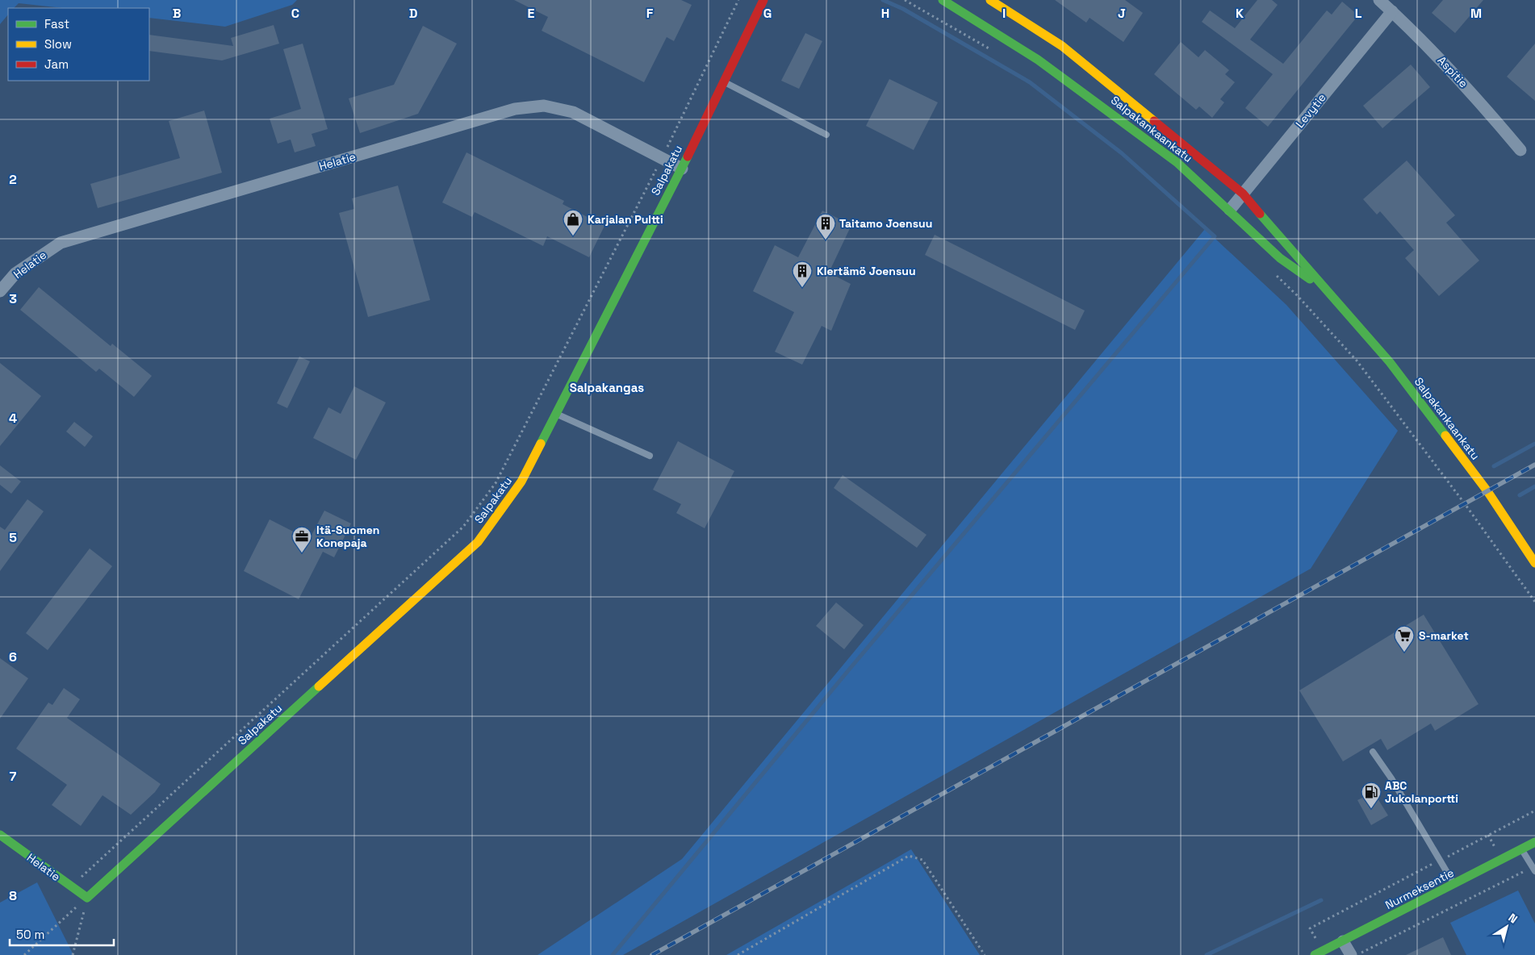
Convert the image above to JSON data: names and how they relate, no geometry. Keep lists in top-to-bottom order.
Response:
{
  "streets": {
    "street": [
      "Aspitie",
      "Levytie",
      "Salpakankaankatu",
      "Helatie",
      "Salpakatu",
      "Nurmeksentie"
    ]
  },
  "crossings": [
    ["Aspitie", "Levytie"],
    ["Levytie", "Salpakankaankatu"],
    ["Helatie", "Salpakatu"]
  ],
  "districts": ["Salpakangas"],
  "places": {
    "shop": ["Karjalan Pultti"],
    "building": ["Taitamo Joensuu", "KIertämö Joensuu"],
    "office": ["Itä-Suomen Konepaja"],
    "supermarket": ["S-market"],
    "fuel station": ["ABC Jukolanportti"]
  },
  "legend": ["Fast", "Slow", "Jam"],
  "scale_bar": "50 m",
  "north": "top right",
  "grid": {
    "columns": [
      "B",
      "C",
      "D",
      "E",
      "F",
      "G",
      "H",
      "I",
      "J",
      "K",
      "L",
      "M"
    ],
    "rows": [
      "2",
      "3",
      "4",
      "5",
      "6",
      "7",
      "8"
    ]
  }
}
